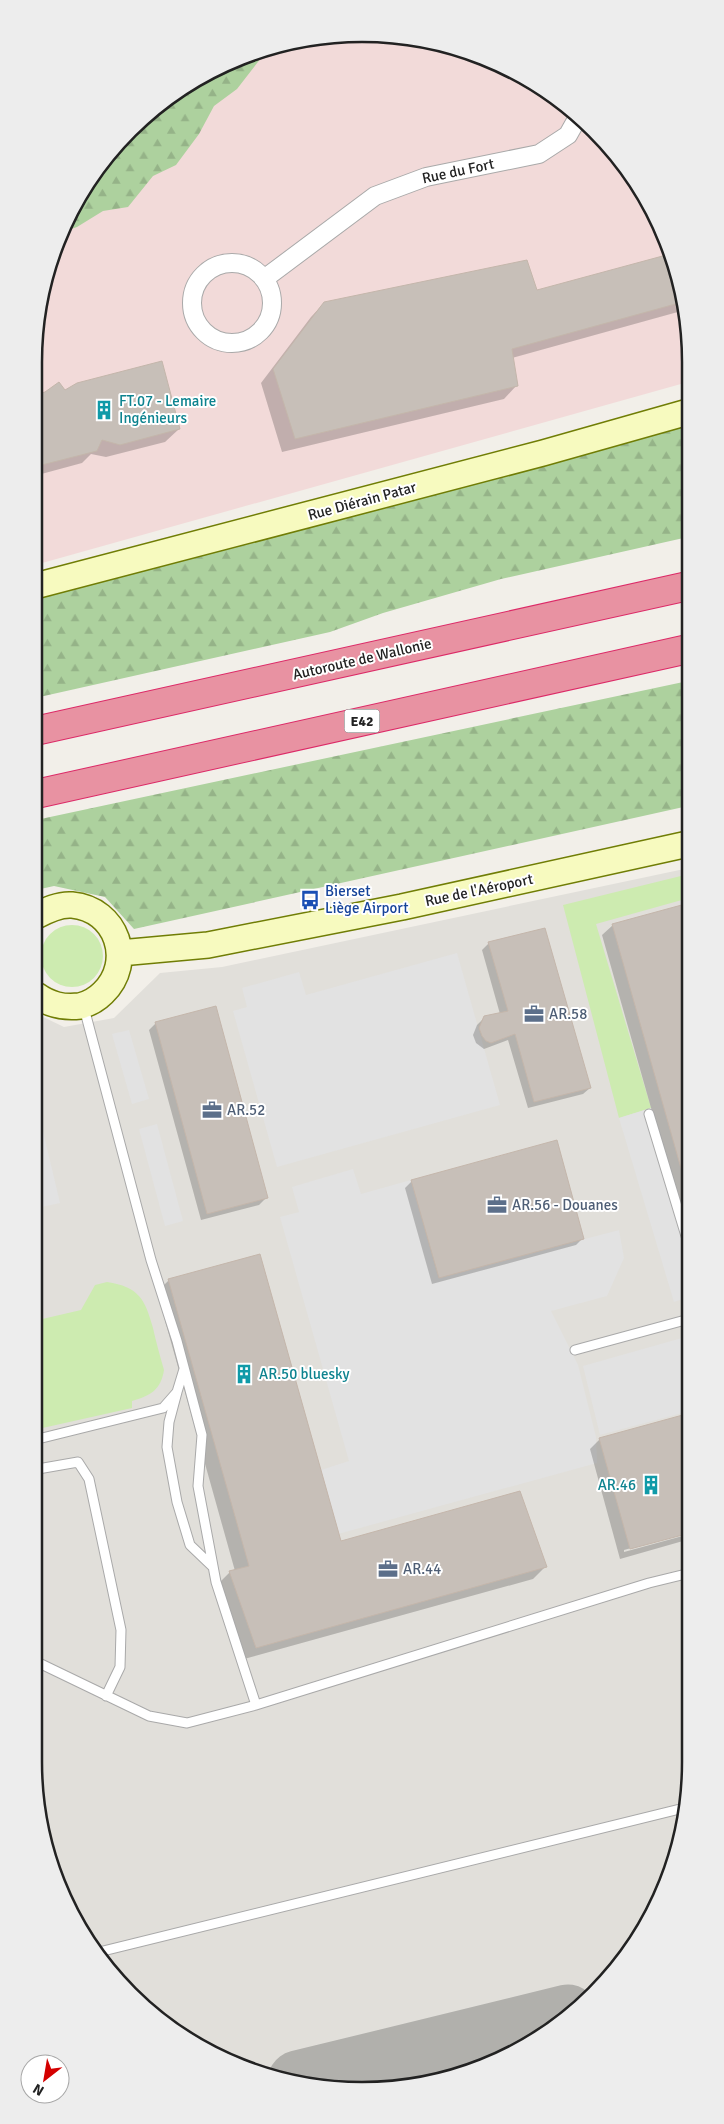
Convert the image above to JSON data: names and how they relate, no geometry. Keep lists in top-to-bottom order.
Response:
{
  "streets": {
    "highway": ["Autoroute de Wallonie", "E42"],
    "street": ["Rue du Fort", "Rue Diérain Patar", "Rue de l'Aéroport"]
  },
  "places": {
    "building": ["FT.07 - Lemaire Ingénieurs", "AR.50 bluesky", "AR.46"],
    "bus stop": ["Bierset Liège Airport"],
    "office": [
      "AR.58",
      "AR.52",
      "AR.56 - Douanes",
      "AR.44"
    ]
  },
  "north": "bottom left"
}
